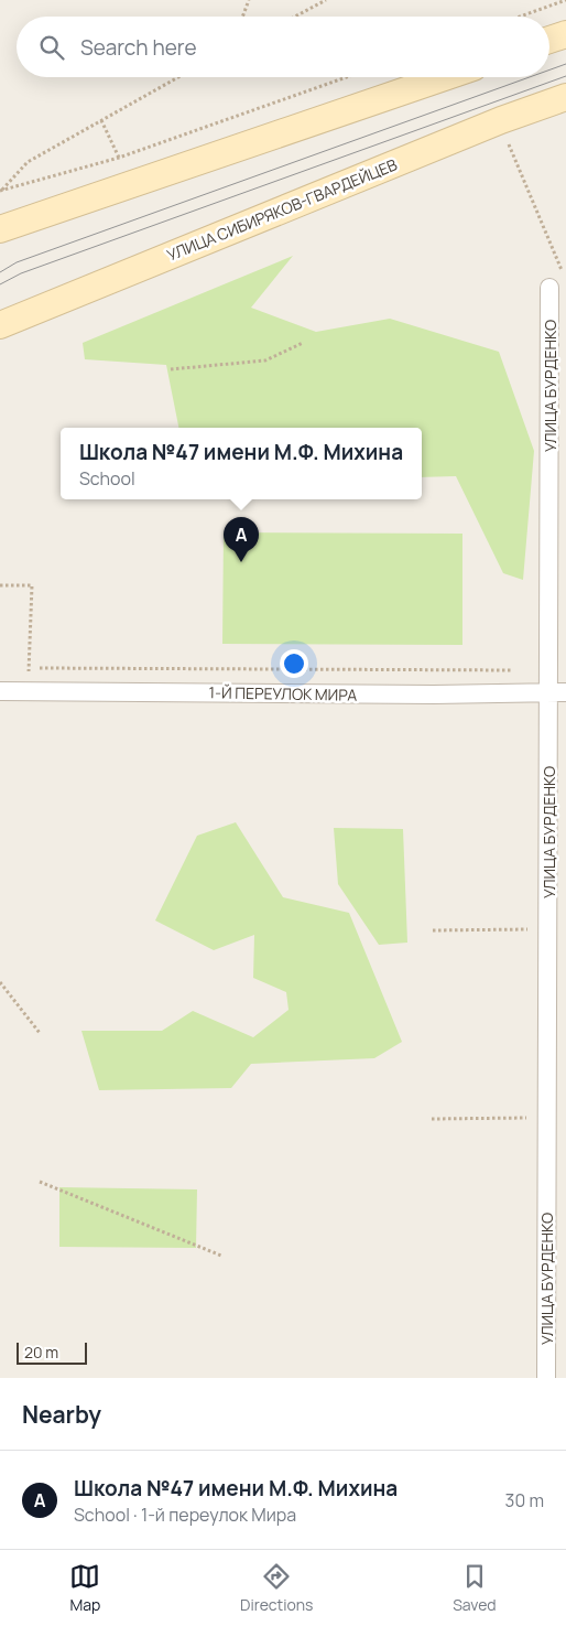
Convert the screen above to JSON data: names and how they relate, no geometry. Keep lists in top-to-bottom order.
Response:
{
  "streets": {
    "main road": ["УЛИЦА СИБИРЯКОВ-ГВАРДЕЙЦЕВ"],
    "street": ["УЛИЦА БУРДЕНКО", "1-Й ПЕРЕУЛОК МИРА"]
  },
  "crossings": [
    ["УЛИЦА БУРДЕНКО", "1-Й ПЕРЕУЛОК МИРА"]
  ],
  "scale_bar": "20 m",
  "page": {
    "search": "Search here",
    "popup": ["Школа №47 имени М.Ф. Михина", "School"],
    "pins": "A",
    "scale": "20 m",
    "heading": "Nearby",
    "list": [
      {
        "mark": "A",
        "name": "Школа №47 имени М.Ф. Михина",
        "note": "School · 1-й переулок Мира",
        "value": "30 m"
      }
    ],
    "nav": ["Map", "Directions", "Saved"]
  }
}
